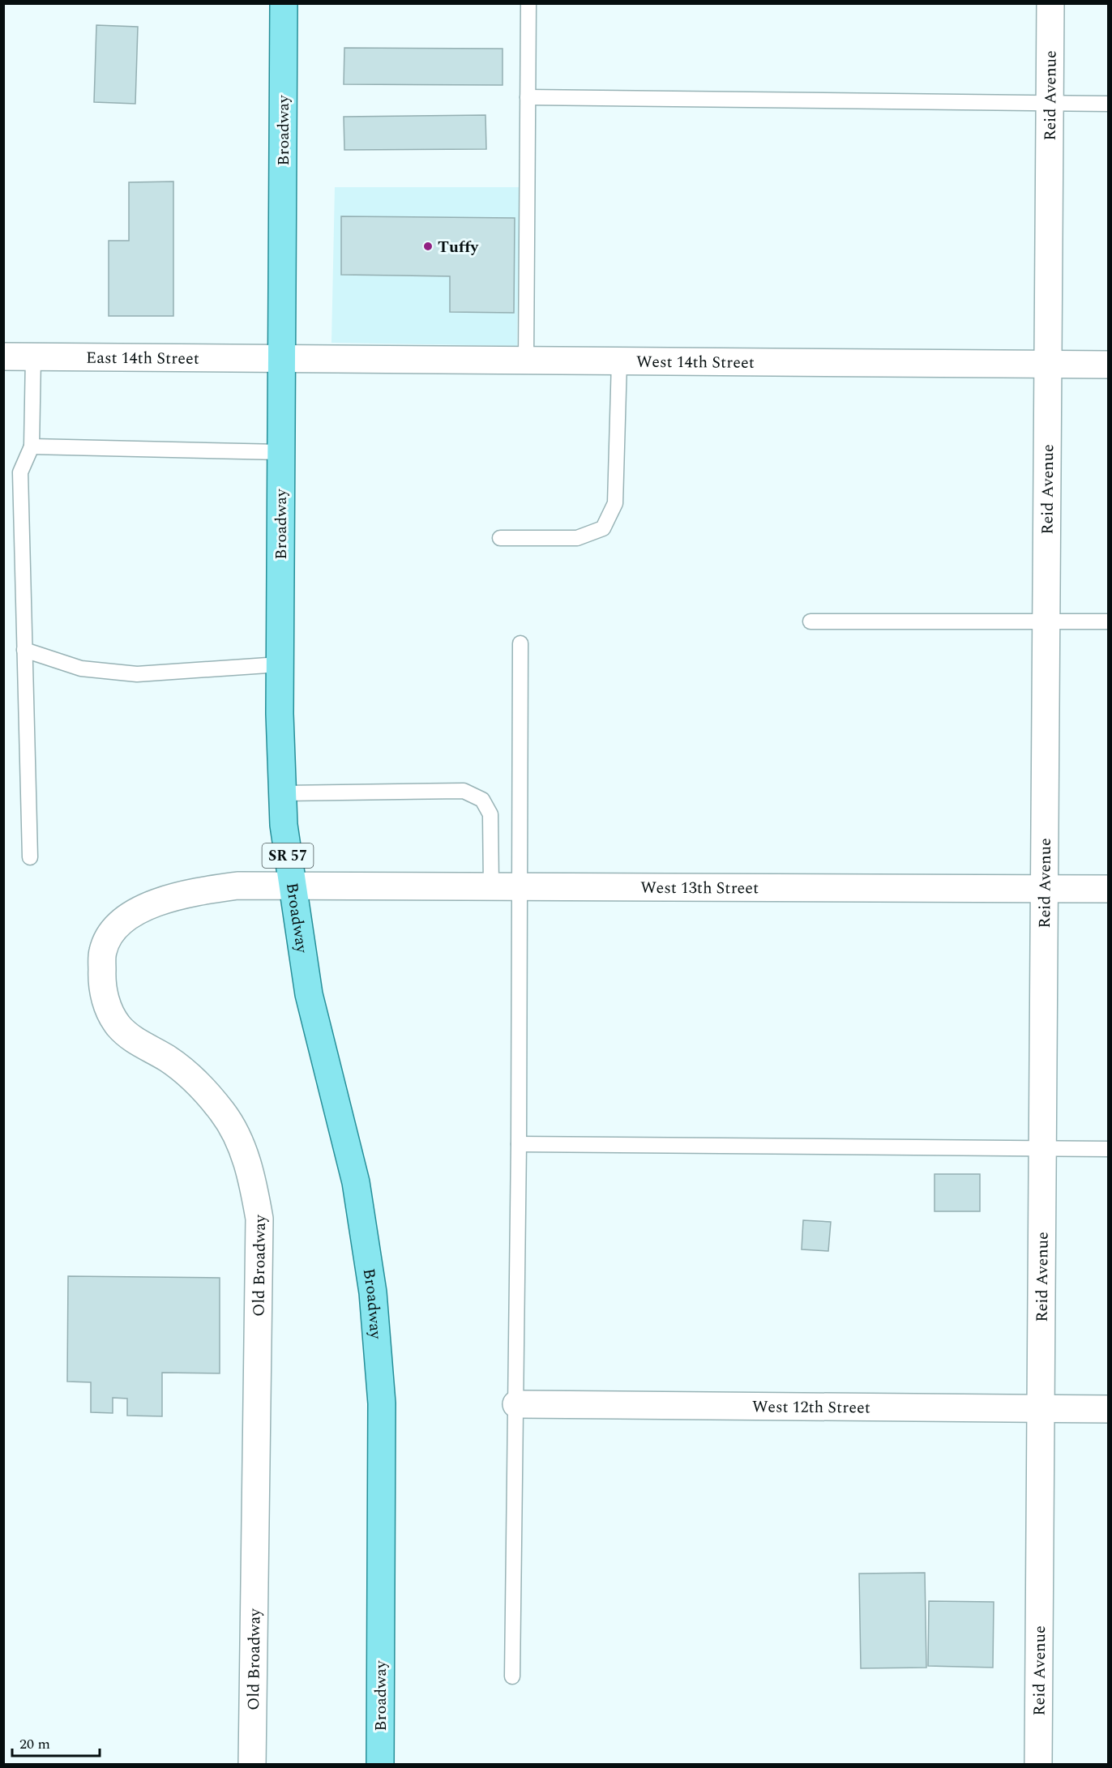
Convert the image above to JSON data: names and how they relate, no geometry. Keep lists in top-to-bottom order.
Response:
{
  "streets": {
    "main road": ["Broadway", "SR 57"],
    "street": [
      "Reid Avenue",
      "East 14th Street",
      "West 14th Street",
      "West 13th Street",
      "Old Broadway",
      "West 12th Street"
    ]
  },
  "crossings": [
    ["Reid Avenue", "West 14th Street"],
    ["Reid Avenue", "West 13th Street"],
    ["Reid Avenue", "West 12th Street"],
    ["Broadway", "East 14th Street"],
    ["Broadway", "West 14th Street"],
    ["Broadway", "West 13th Street"],
    ["Broadway", "Old Broadway"],
    ["East 14th Street", "West 14th Street"],
    ["West 13th Street", "Old Broadway"]
  ],
  "places": ["Tuffy"],
  "scale_bar": "20 m"
}
